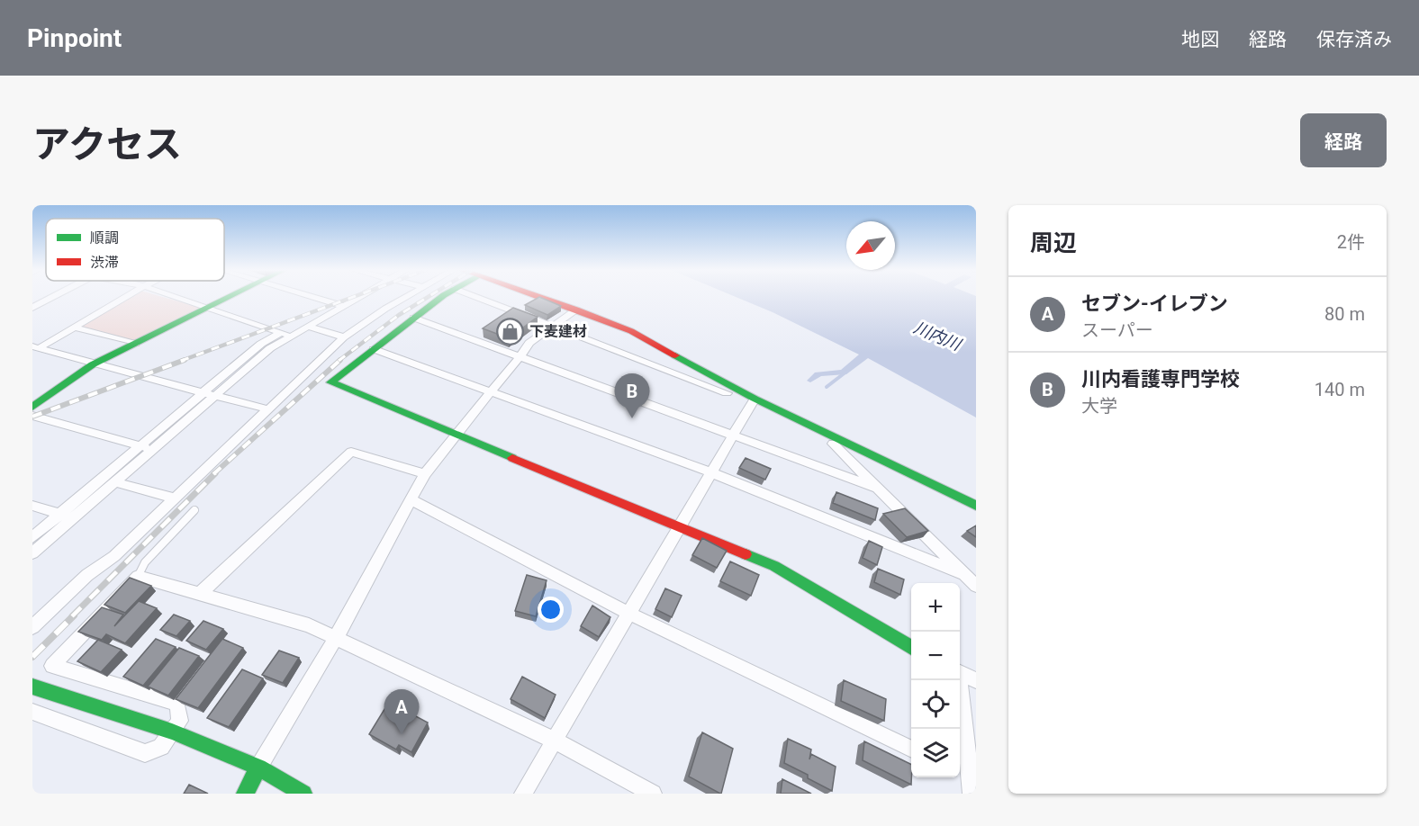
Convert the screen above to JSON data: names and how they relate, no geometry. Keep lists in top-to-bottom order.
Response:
{
  "water": ["川内川"],
  "places": {
    "shop": ["下麦建材"]
  },
  "legend": ["順調", "渋滞"],
  "north": "bottom left",
  "page": {
    "header": "Pinpoint",
    "nav": ["地図", "経路", "保存済み"],
    "title": "アクセス",
    "buttons": "経路",
    "heading": ["周辺", "2件"],
    "list": [
      {
        "mark": "A",
        "name": "セブン-イレブン",
        "note": "スーパー",
        "value": "80 m"
      },
      {
        "mark": "B",
        "name": "川内看護専門学校",
        "note": "大学",
        "value": "140 m"
      }
    ],
    "pins": ["B", "A"],
    "map_buttons": ["+", "−"]
  }
}
